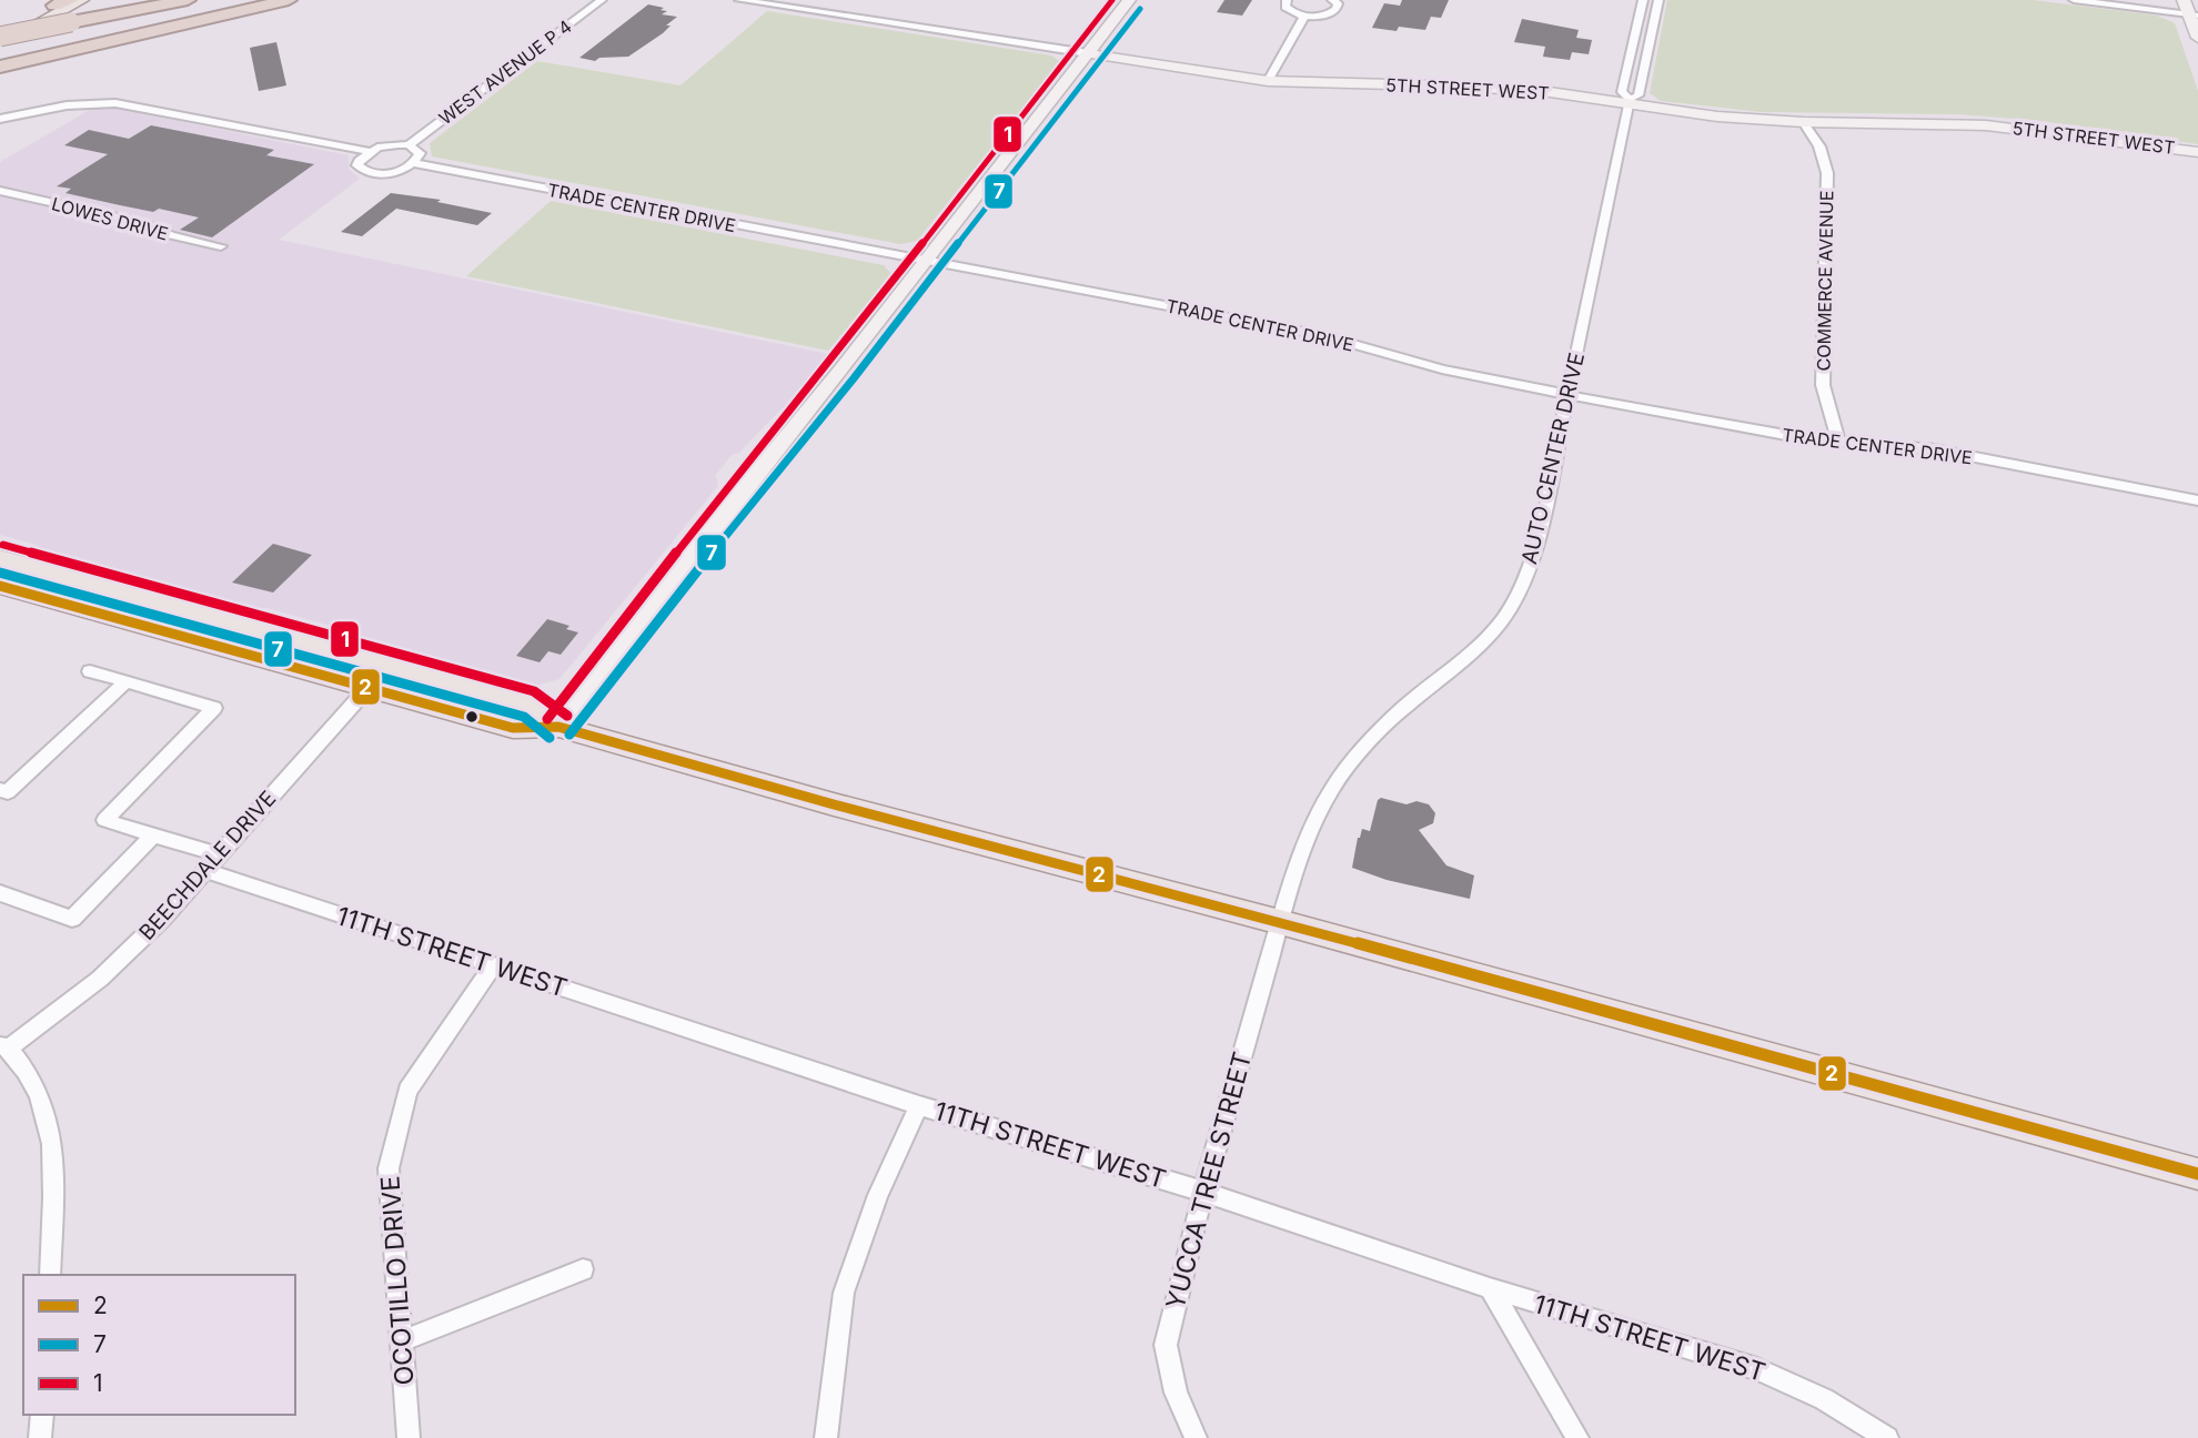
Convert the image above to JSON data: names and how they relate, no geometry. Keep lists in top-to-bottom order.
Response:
{
  "streets": {
    "street": [
      "WEST AVENUE P 4",
      "5TH STREET WEST",
      "TRADE CENTER DRIVE",
      "LOWES DRIVE",
      "COMMERCE AVENUE",
      "AUTO CENTER DRIVE",
      "BEECHDALE DRIVE",
      "11TH STREET WEST",
      "YUCCA TREE STREET",
      "OCOTILLO DRIVE"
    ]
  },
  "crossings": [
    ["5TH STREET WEST", "COMMERCE AVENUE"],
    ["5TH STREET WEST", "AUTO CENTER DRIVE"],
    ["TRADE CENTER DRIVE", "COMMERCE AVENUE"],
    ["TRADE CENTER DRIVE", "AUTO CENTER DRIVE"],
    ["AUTO CENTER DRIVE", "YUCCA TREE STREET"],
    ["BEECHDALE DRIVE", "11TH STREET WEST"],
    ["11TH STREET WEST", "YUCCA TREE STREET"],
    ["11TH STREET WEST", "OCOTILLO DRIVE"]
  ],
  "lines": ["transit line 1", "transit line 7", "transit line 2"],
  "legend": ["2", "7", "1"]
}
